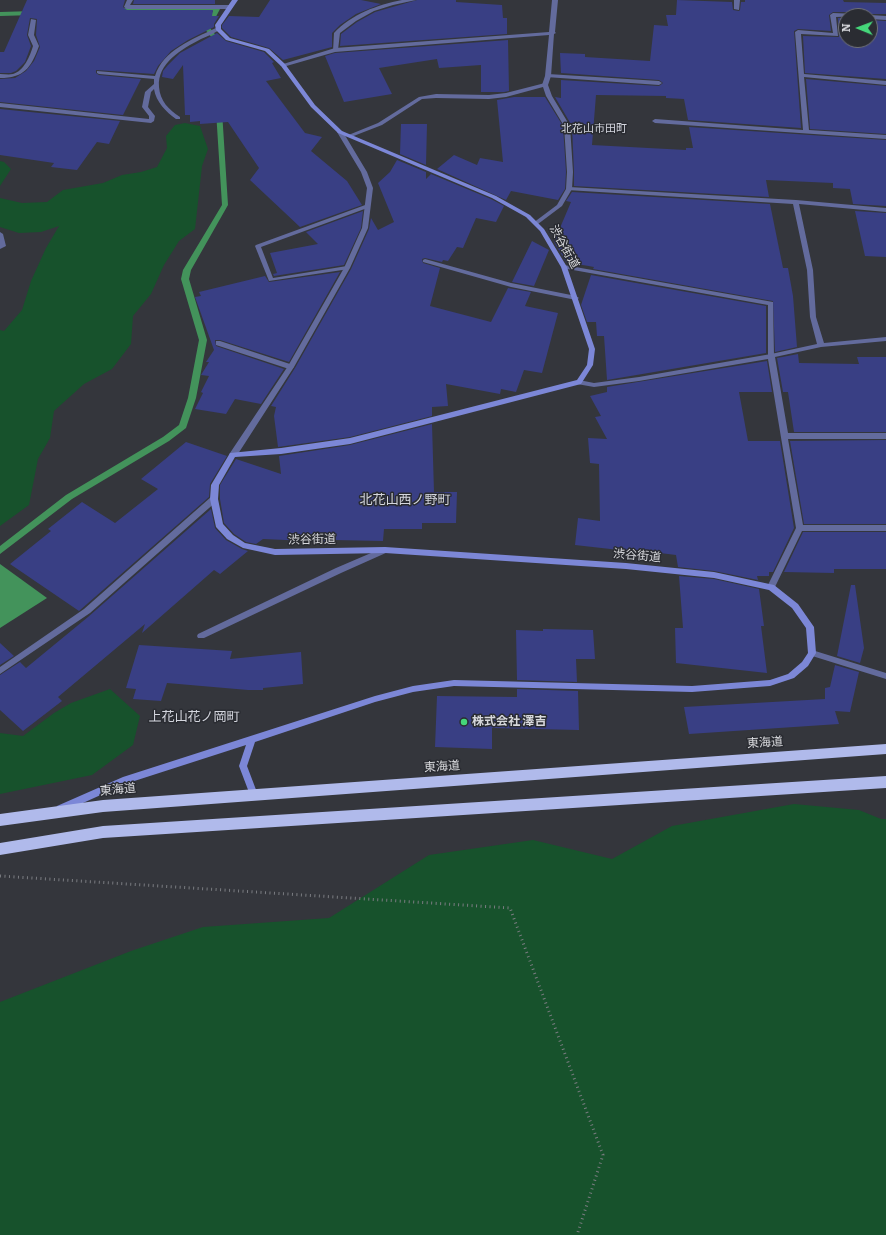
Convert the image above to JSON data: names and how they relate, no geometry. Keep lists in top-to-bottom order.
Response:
{
  "streets": {
    "highway": ["東海道"],
    "main road": ["渋谷街道"]
  },
  "districts": ["北花山市田町", "北花山西ノ野町", "上花山花ノ岡町"],
  "places": ["株式会社 澤吉"],
  "north": "left"
}
